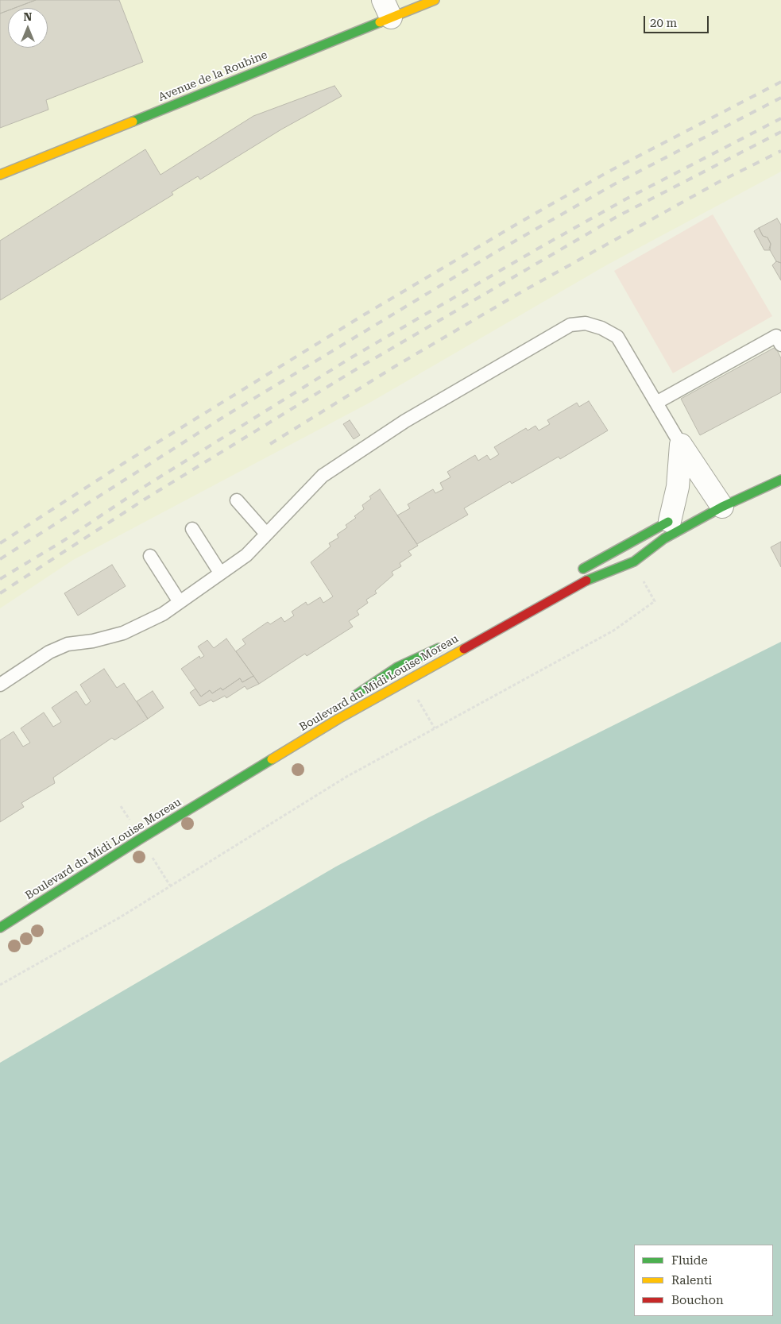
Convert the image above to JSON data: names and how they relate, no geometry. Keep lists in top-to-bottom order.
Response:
{
  "streets": {
    "main road": ["Avenue de la Roubine", "Boulevard du Midi Louise Moreau"]
  },
  "legend": ["Fluide", "Ralenti", "Bouchon"],
  "scale_bar": "20 m",
  "north": "top"
}
